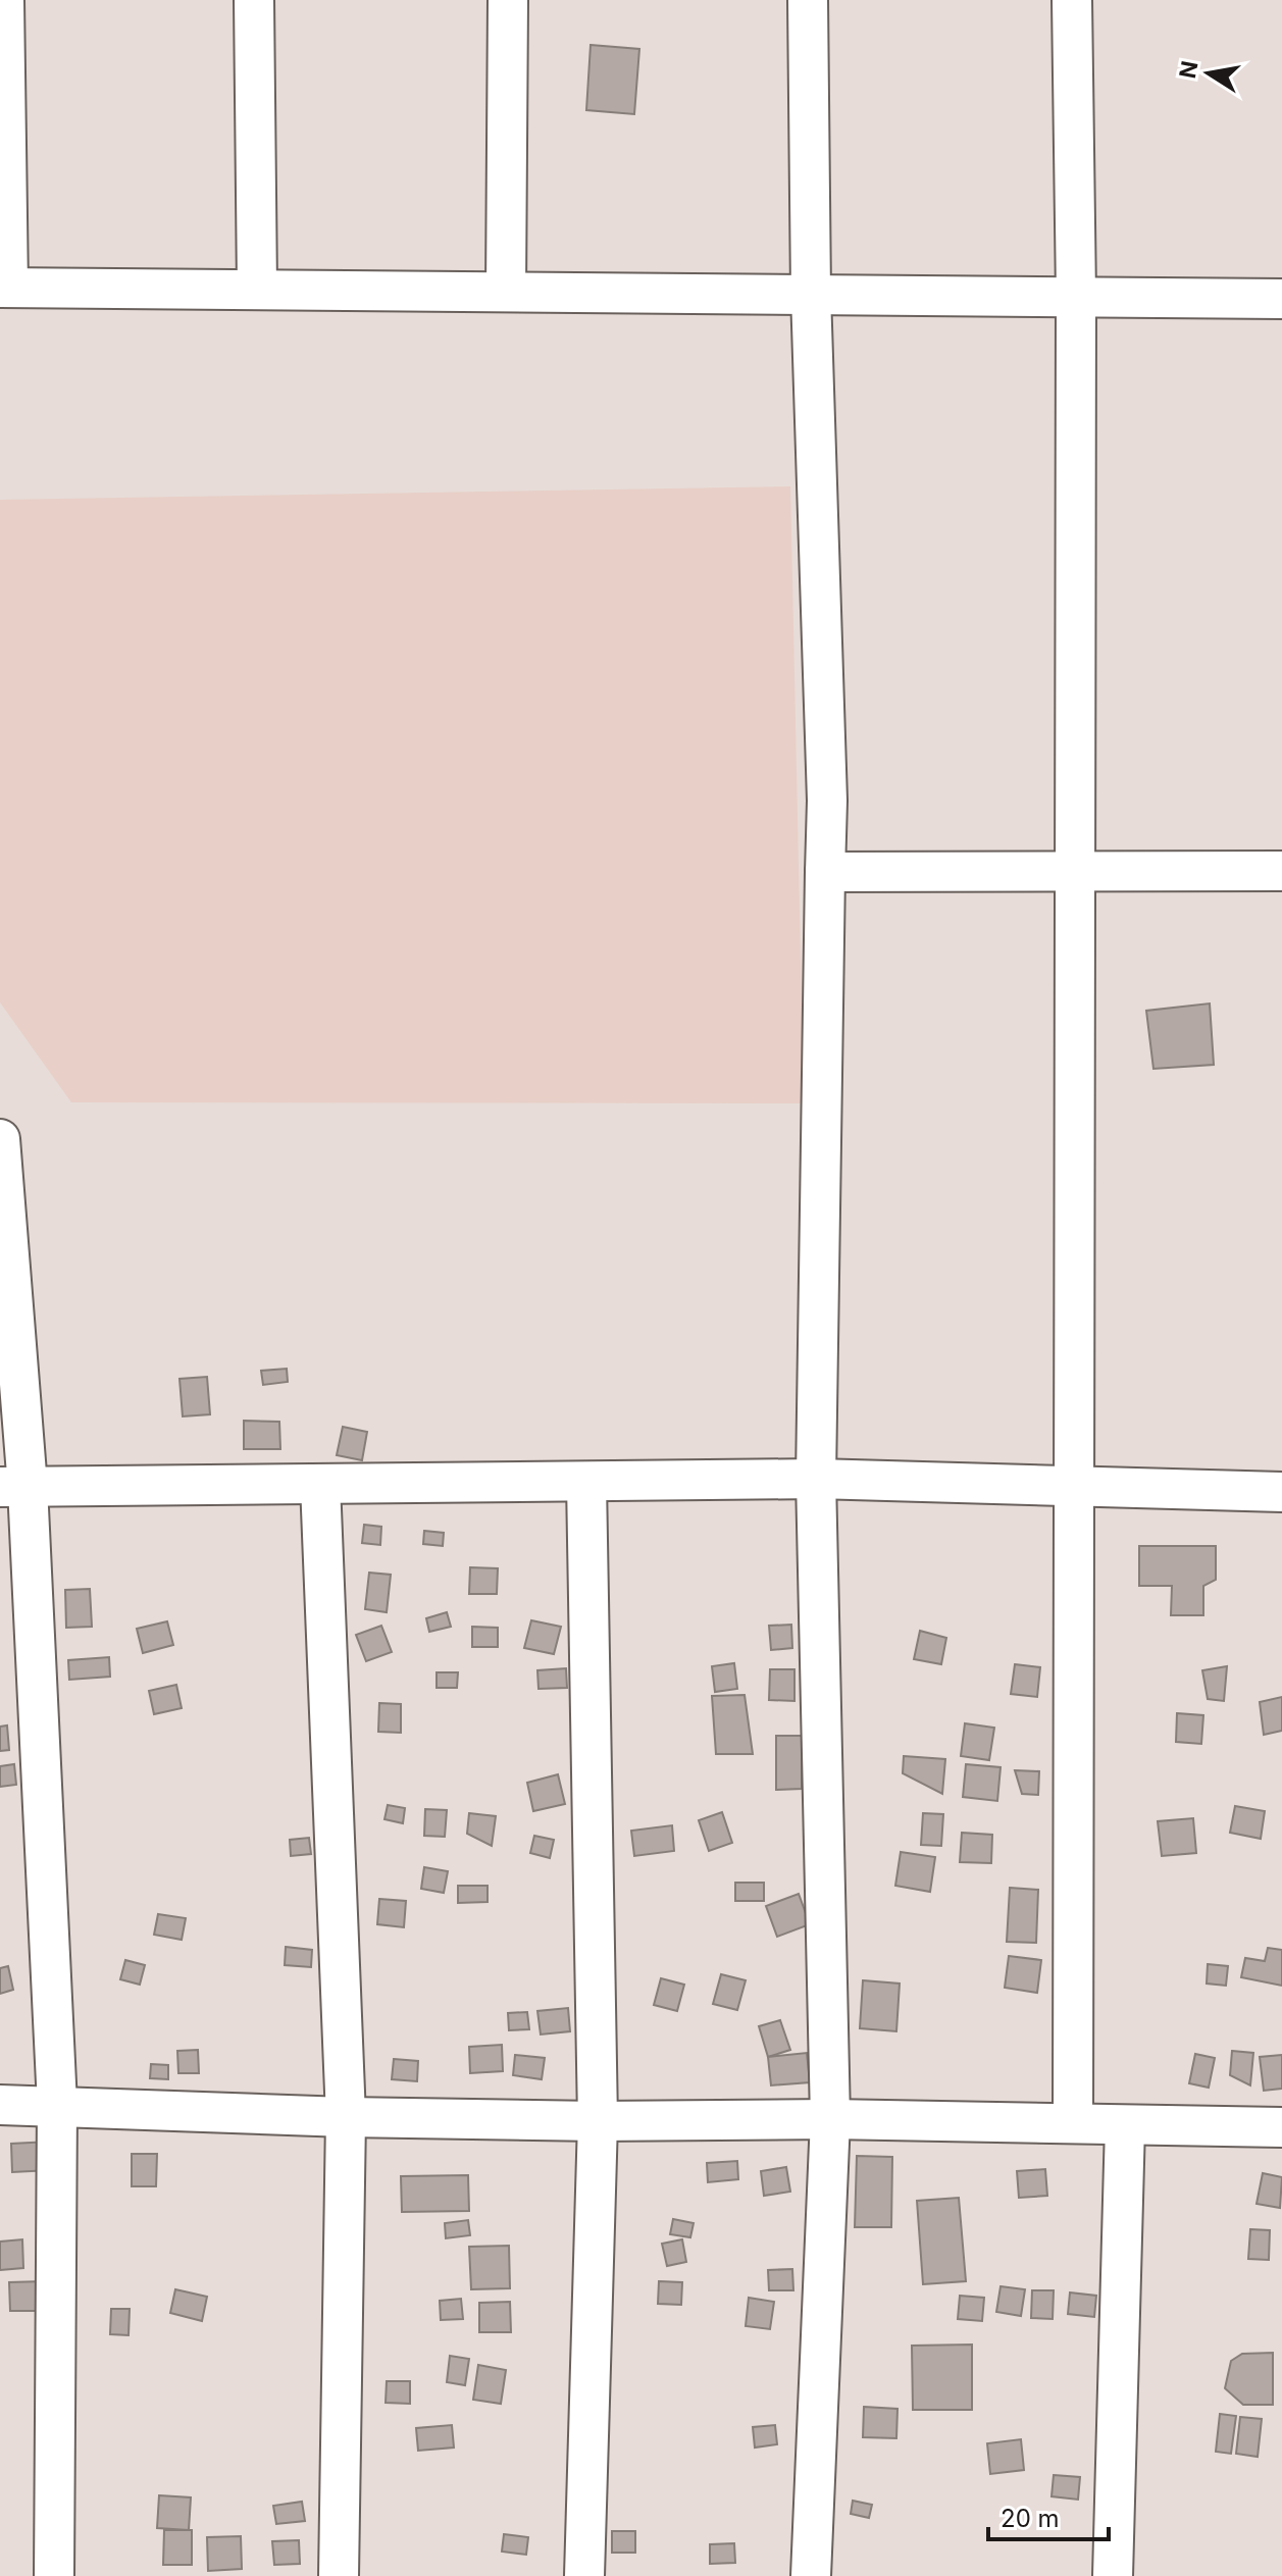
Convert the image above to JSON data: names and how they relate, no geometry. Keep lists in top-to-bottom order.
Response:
{
  "scale_bar": "20 m",
  "north": "left"
}
